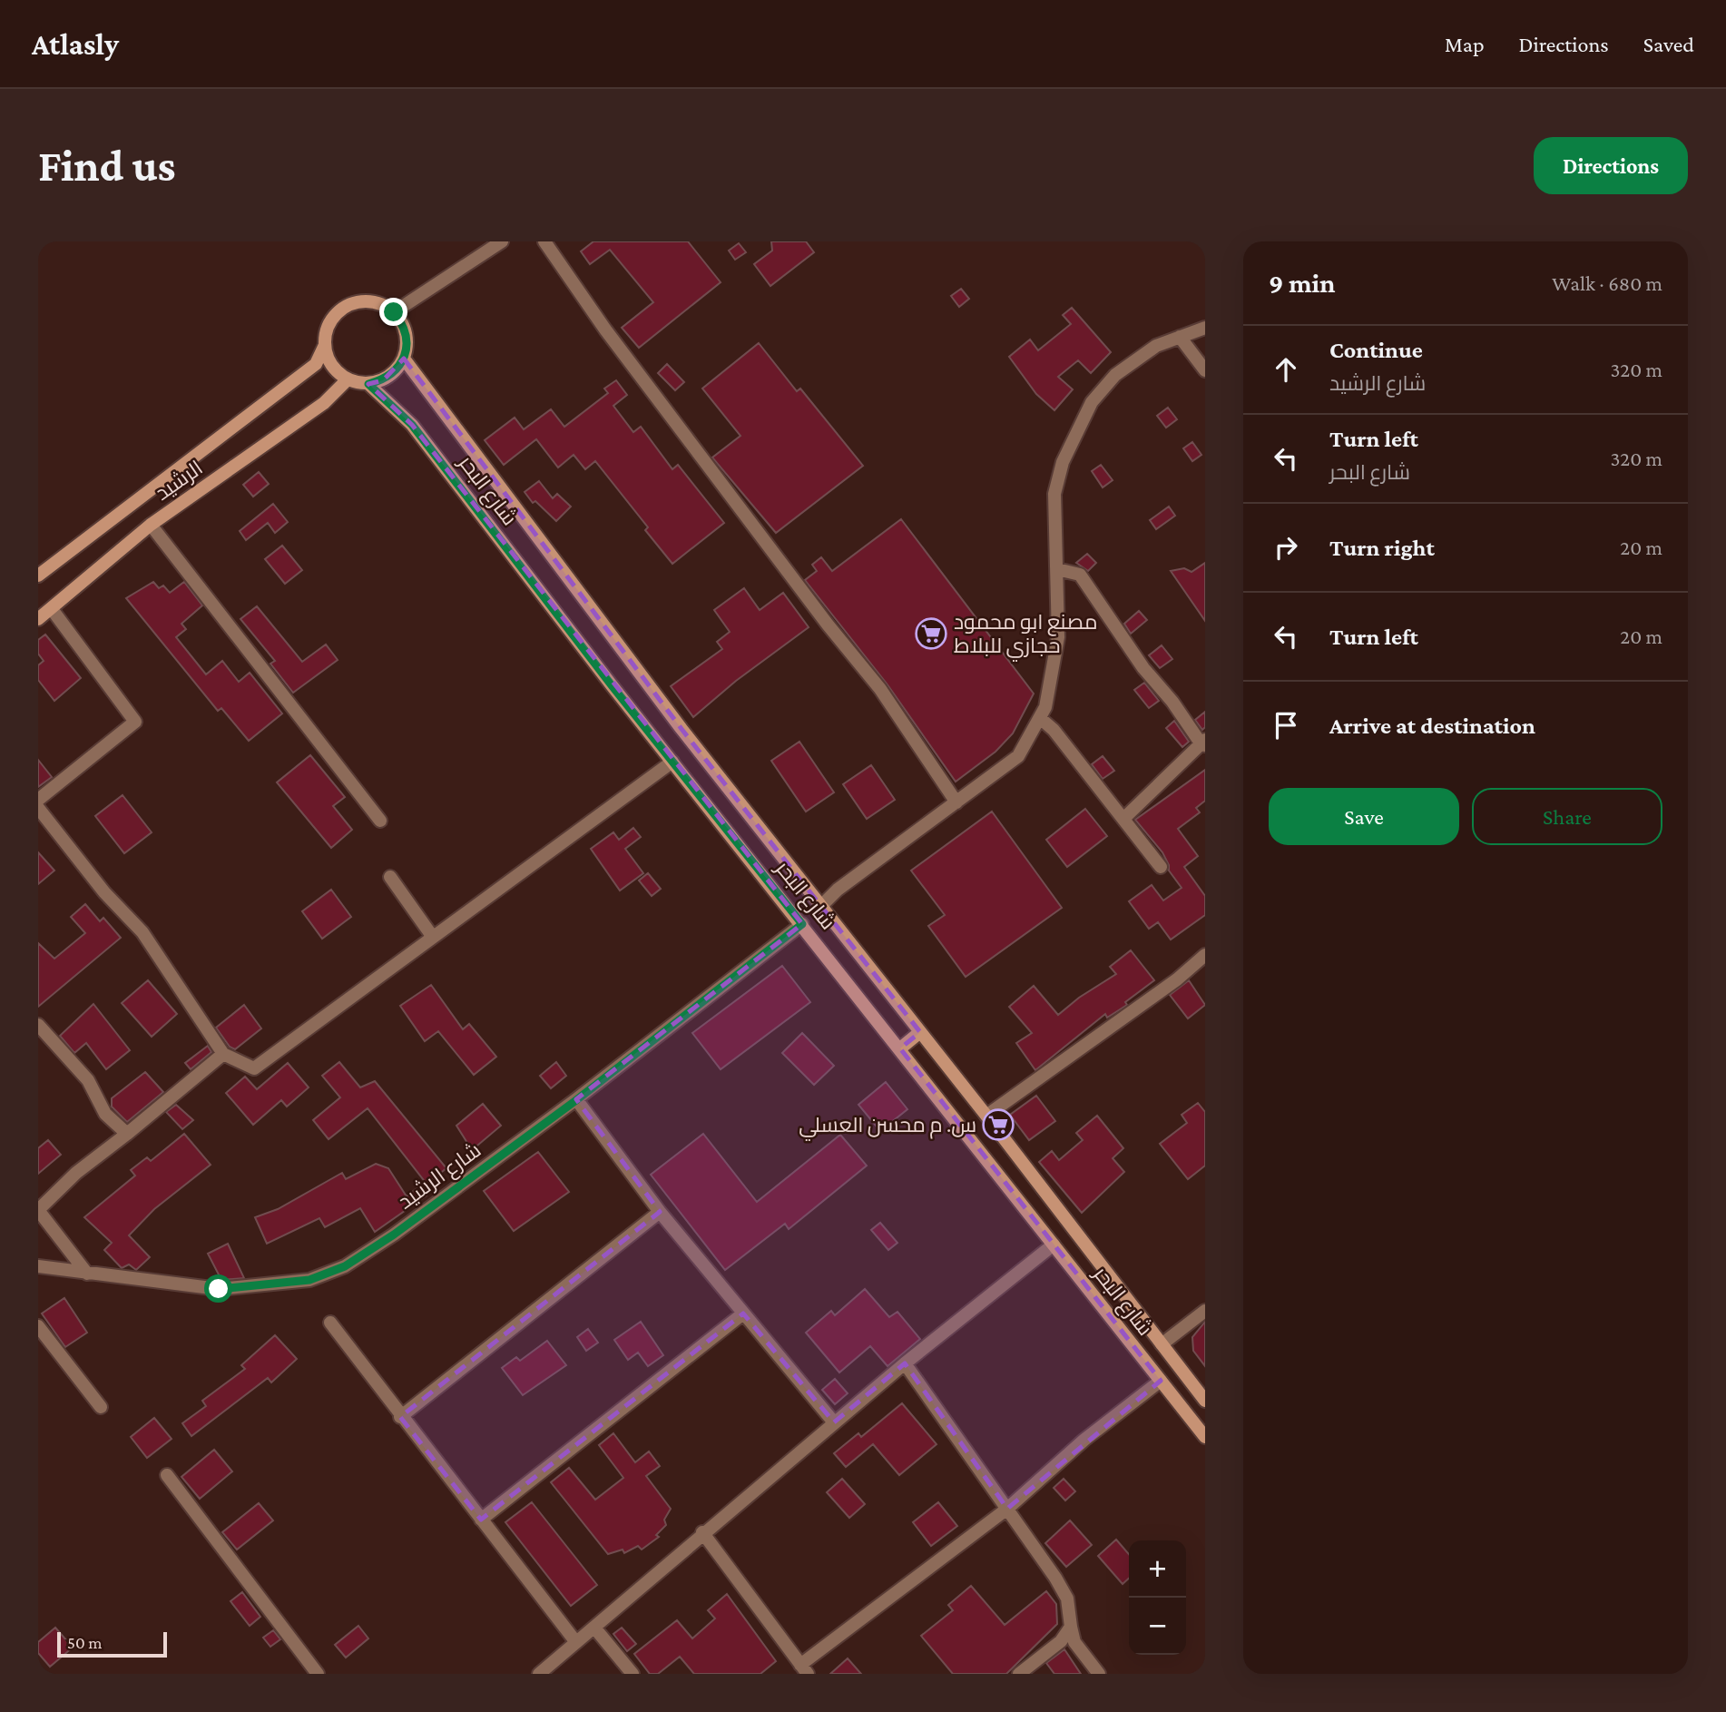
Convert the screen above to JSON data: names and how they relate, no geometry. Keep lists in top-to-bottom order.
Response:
{
  "streets": {
    "main road": ["الرشيد", "شارع البحر"],
    "street": ["شارع الرشيد"]
  },
  "crossings": [
    ["الرشيد", "شارع البحر"],
    ["شارع البحر", "شارع الرشيد"]
  ],
  "places": {
    "supermarket": ["مصنع ابو محمود حجازي للبلاط", "س. م محسن العسلي"]
  },
  "scale_bar": "50 m",
  "page": {
    "header": "Atlasly",
    "nav": ["Map", "Directions", "Saved"],
    "buttons": [
      "Directions",
      ["Save", "Share"]
    ],
    "title": "Find us",
    "heading": ["9 min", "Walk · 680 m"],
    "list": [
      ["Continue", "شارع الرشيد", "320 m"],
      ["Turn left", "شارع البحر", "320 m"],
      ["Turn right", "20 m"],
      ["Turn left", "20 m"],
      "Arrive at destination"
    ],
    "map_buttons": ["+", "−"],
    "scale": "50 m"
  }
}
